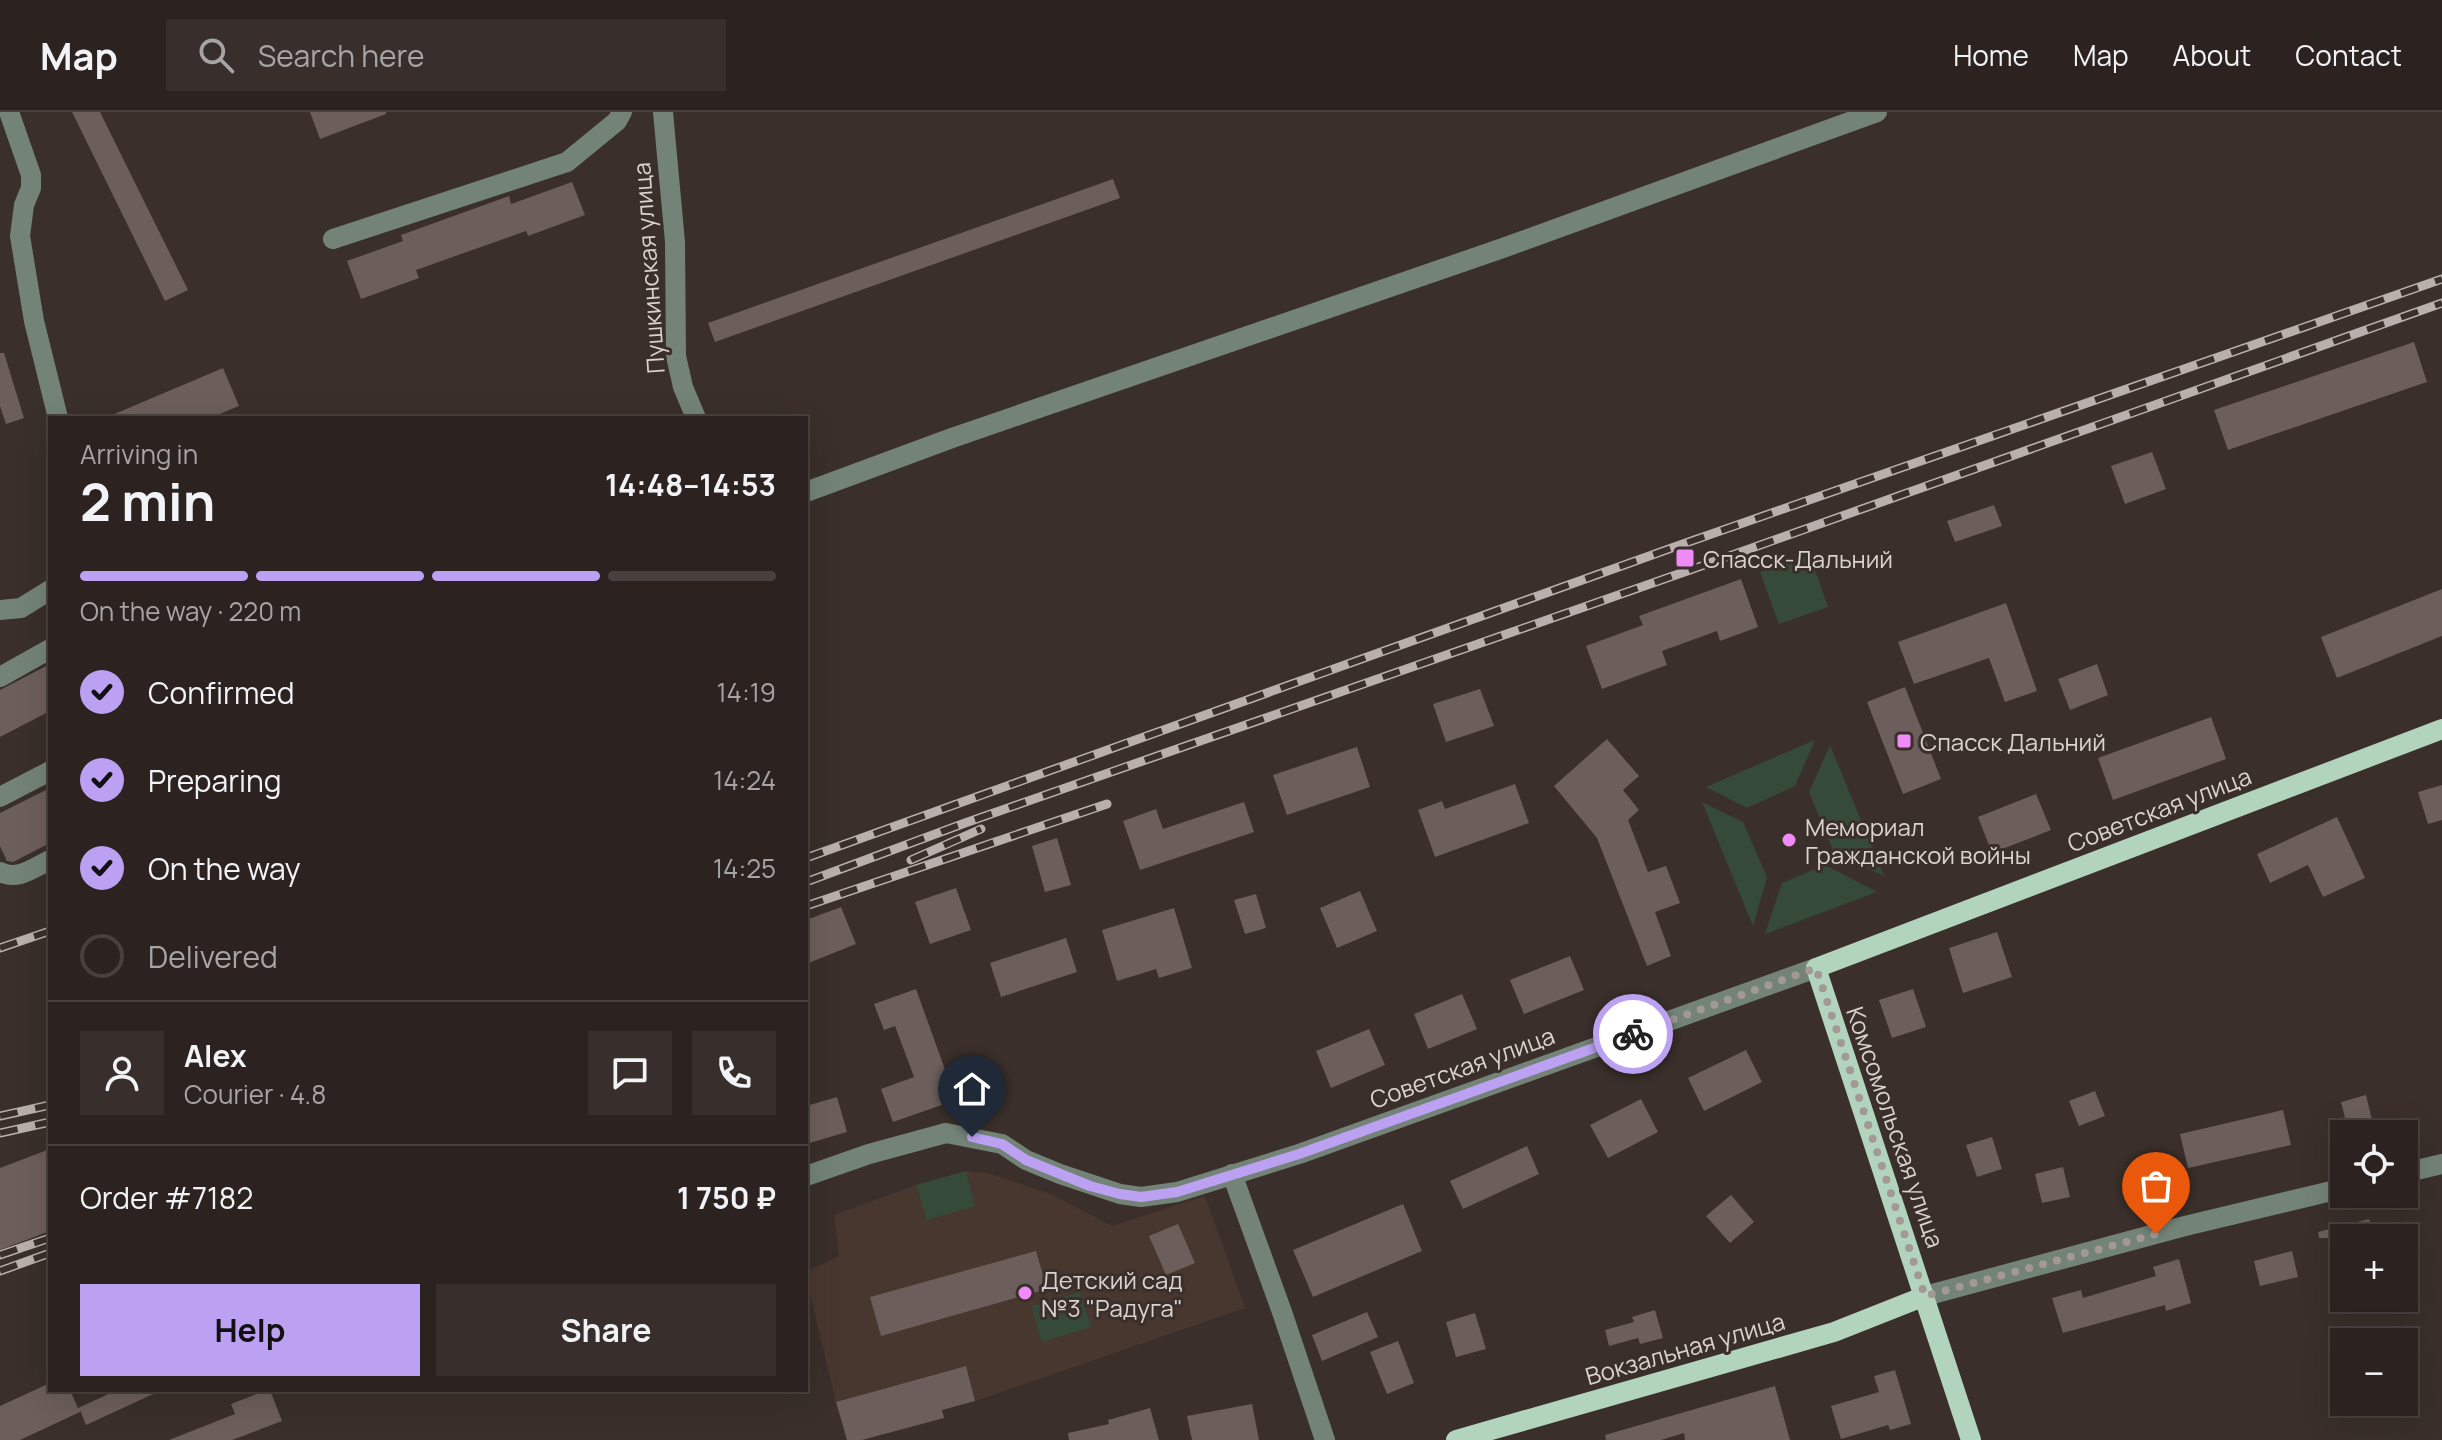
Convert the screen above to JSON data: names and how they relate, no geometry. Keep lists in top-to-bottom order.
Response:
{
  "streets": {
    "main road": ["Советская улица", "Комсомольская улица", "Вокзальная улица"],
    "street": ["Пушкинская улица"]
  },
  "crossings": [
    ["Советская улица", "Комсомольская улица"],
    ["Комсомольская улица", "Вокзальная улица"]
  ],
  "places": {
    "transit": ["Спасск-Дальний", "Спасск Дальний"],
    "other": ["Мемориал Гражданской войны", "Детский сад №3 \"Радуга\""]
  },
  "page": {
    "header": "Map",
    "search": "Search here",
    "nav": [
      "Home",
      "Map",
      "About",
      "Contact"
    ],
    "heading": ["2 min", "Arriving in", "14:48–14:53"],
    "panel": [
      "Alex",
      "Courier · 4.8",
      "Order #7182",
      "1 750 ₽"
    ],
    "bar": "On the way · 220 m",
    "list": [
      ["Confirmed", "14:19"],
      ["Preparing", "14:24"],
      ["On the way", "14:25"],
      "Delivered"
    ],
    "map_buttons": ["+", "−"],
    "buttons": ["Help", "Share"]
  }
}
